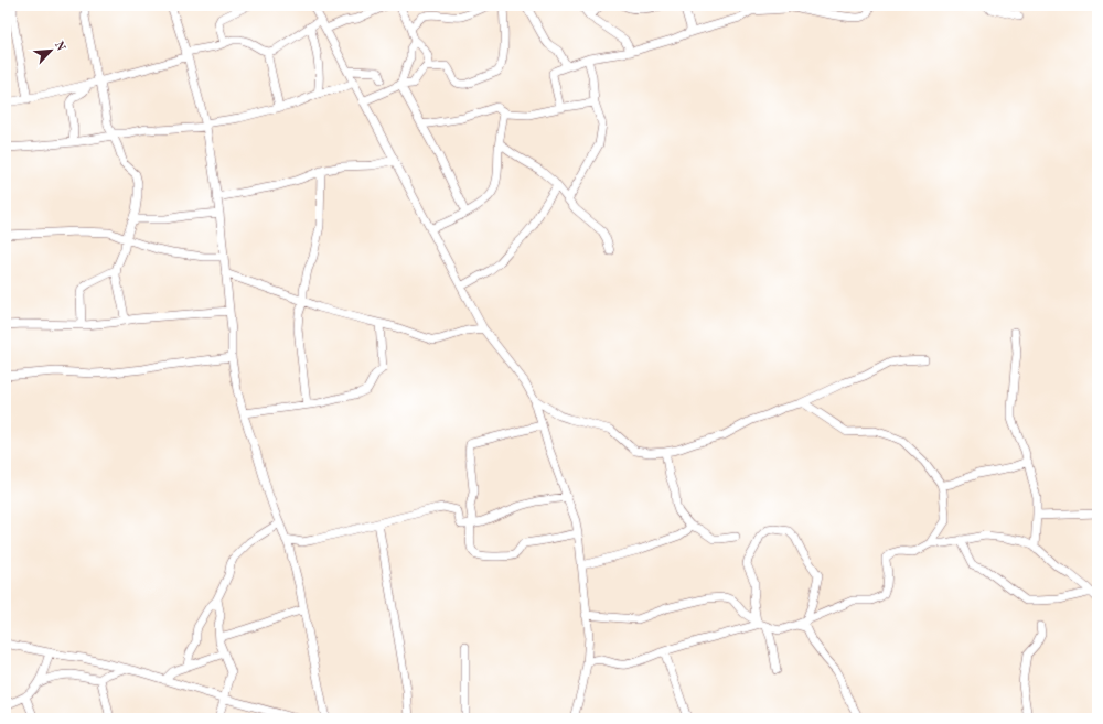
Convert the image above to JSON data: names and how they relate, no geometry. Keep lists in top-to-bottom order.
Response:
{
  "north": "top right"
}
